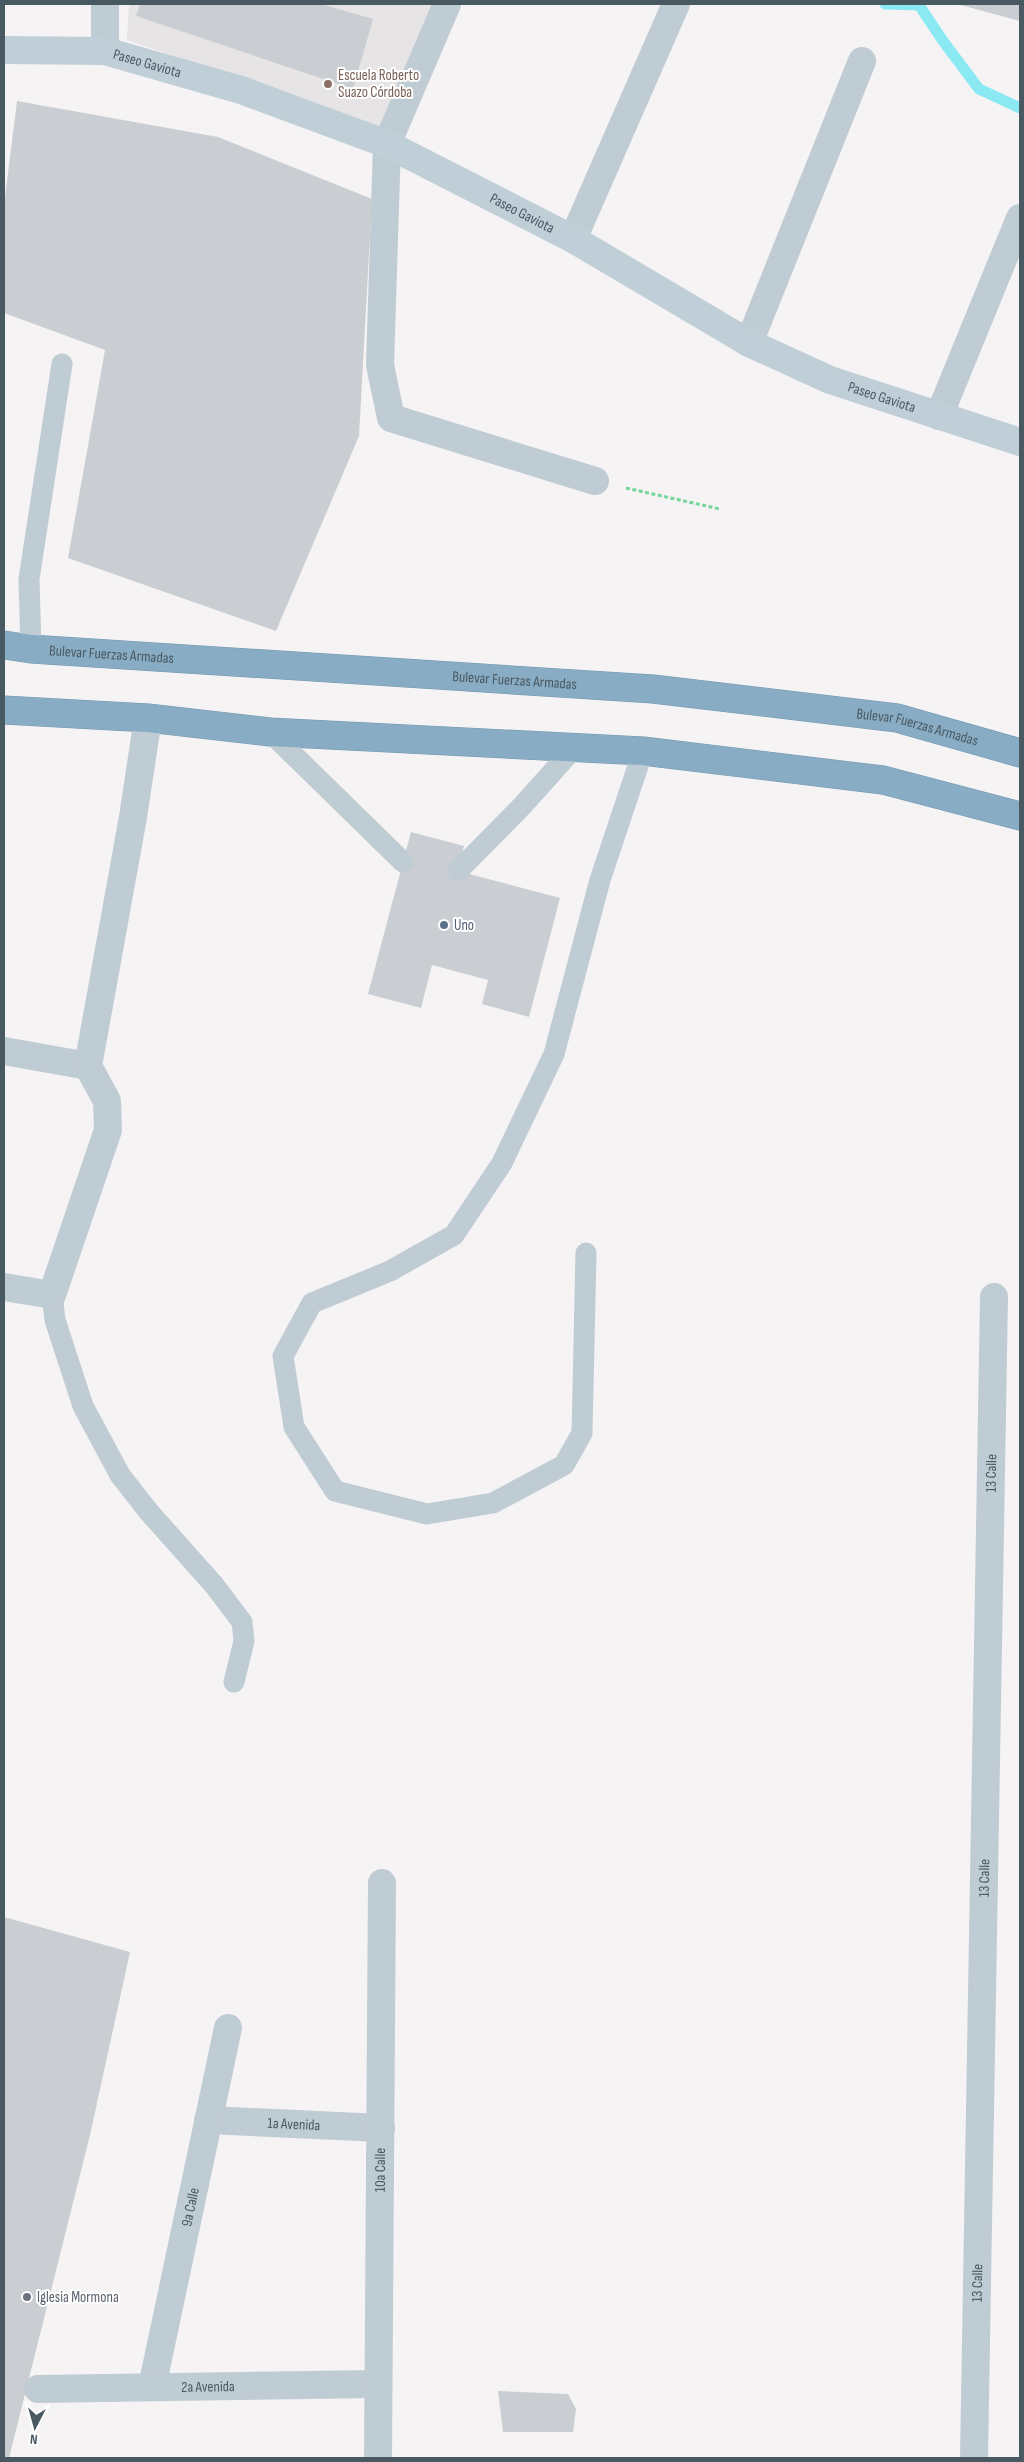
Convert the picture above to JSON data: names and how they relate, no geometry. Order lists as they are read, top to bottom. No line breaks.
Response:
{"streets":{"highway":["Bulevar Fuerzas Armadas"],"street":["Paseo Gaviota","13 Calle","1a Avenida","10a Calle","9a Calle","2a Avenida"]},"crossings":[["1a Avenida","10a Calle"],["1a Avenida","9a Calle"],["10a Calle","2a Avenida"],["9a Calle","2a Avenida"]],"places":["Escuela Roberto Suazo Córdoba","Uno","Iglesia Mormona"],"north":"bottom"}
